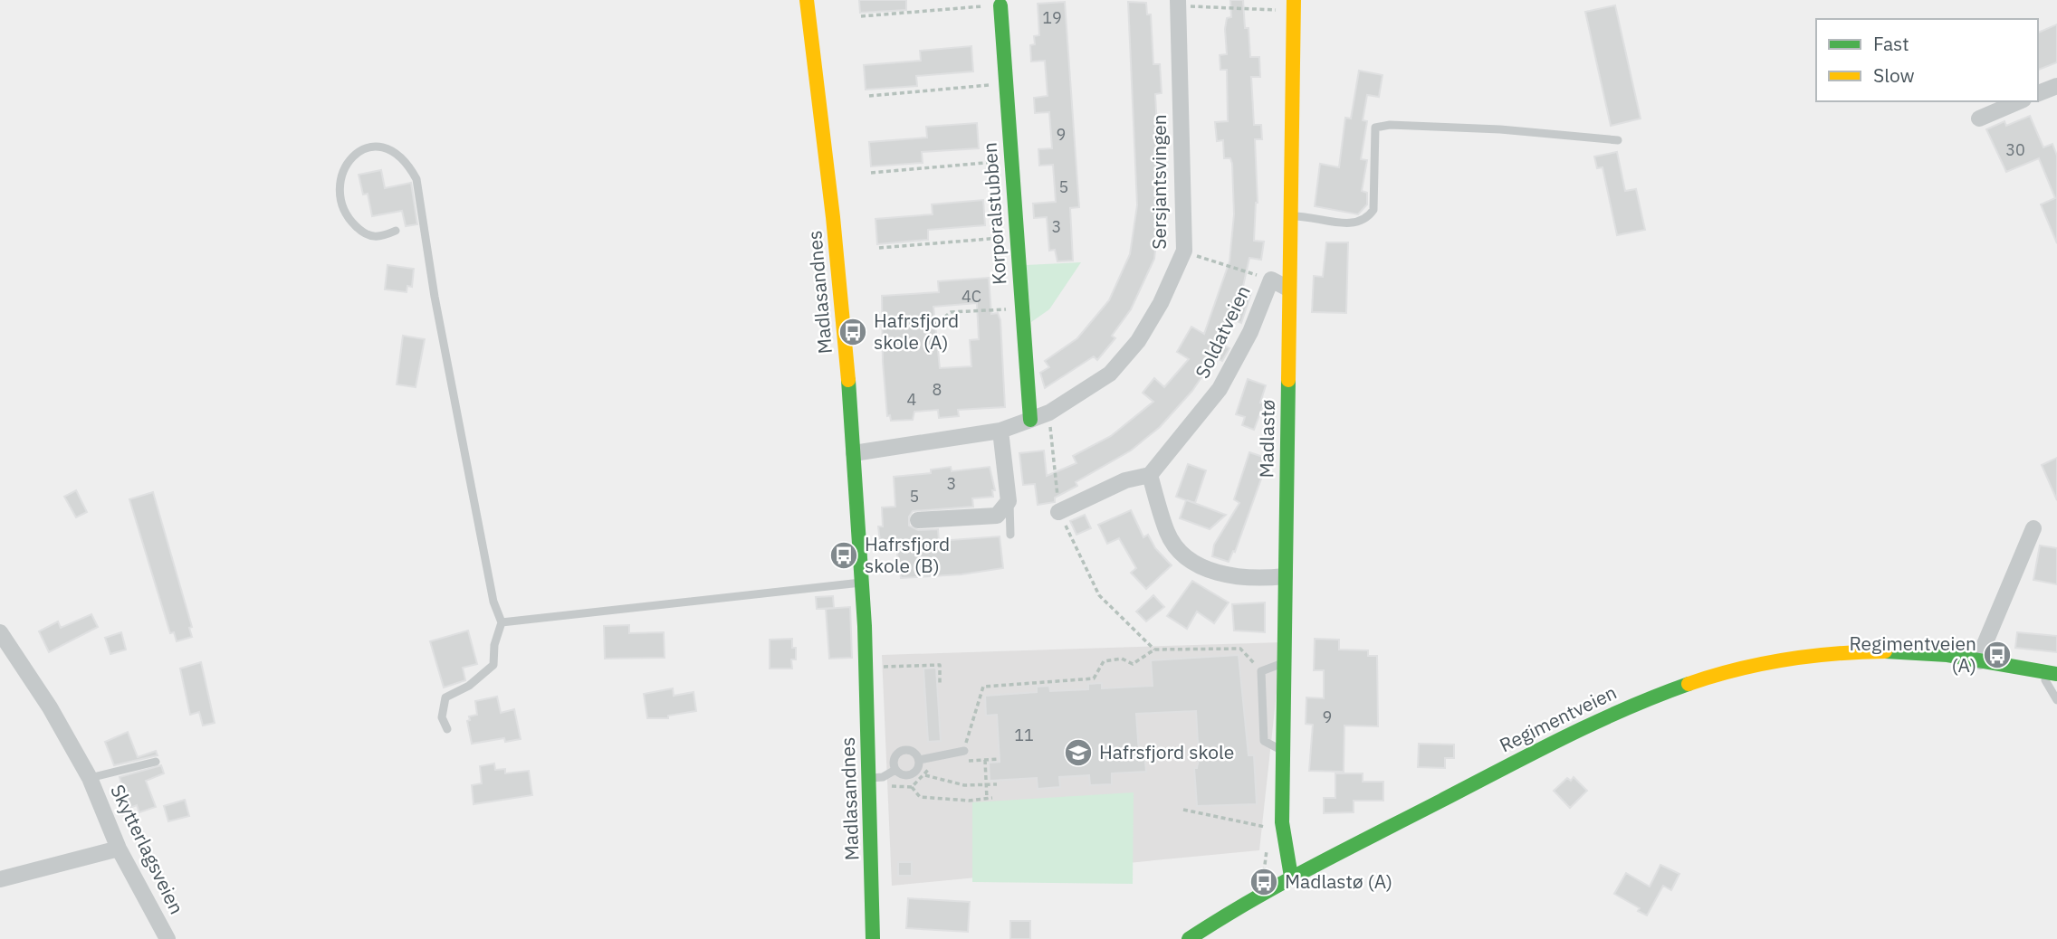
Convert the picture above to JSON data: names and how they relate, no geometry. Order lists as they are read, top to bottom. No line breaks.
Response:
{"streets":{"street":["Sersjantsvingen","Korporalstubben","Madlasandnes","Soldatveien","Madlastø","Regimentveien","Skytterlagsveien"]},"crossings":[["Sersjantsvingen","Korporalstubben"],["Sersjantsvingen","Madlasandnes"],["Soldatveien","Madlastø"],["Madlastø","Regimentveien"]],"places":{"bus stop":["Hafrsfjord skole (A)","Hafrsfjord skole (B)","Regimentveien (A)","Madlastø (A)"],"school or university":["Hafrsfjord skole"]},"house_numbers":["19","9","30","5","3","4C","8","4","3","5","9","11"],"legend":["Fast","Slow"]}
